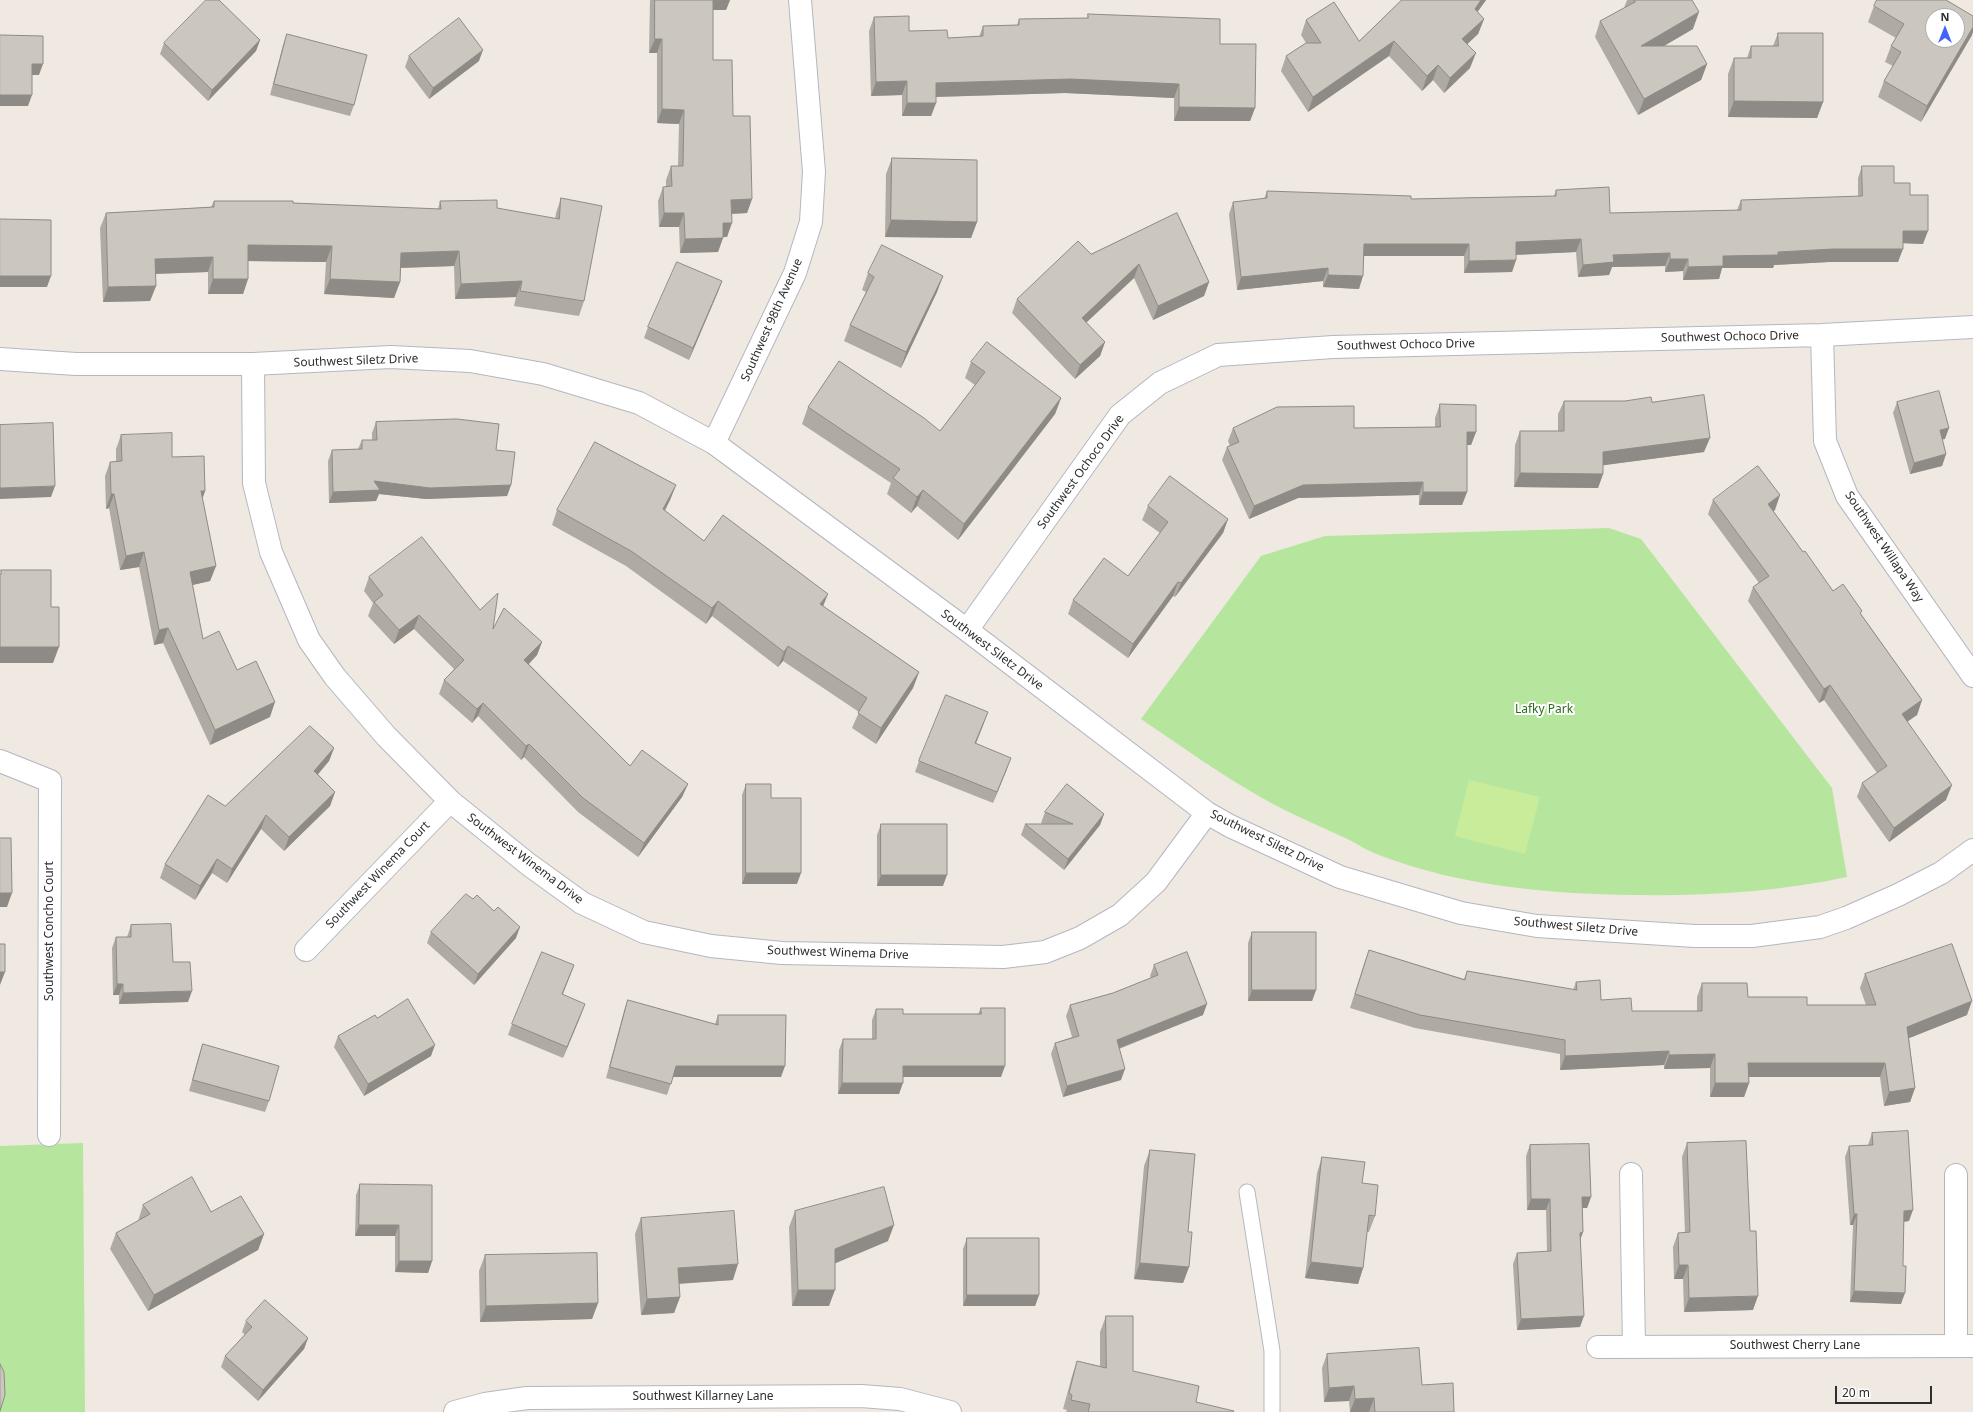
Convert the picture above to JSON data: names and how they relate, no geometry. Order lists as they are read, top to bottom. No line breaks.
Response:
{"streets":{"street":["Southwest 98th Avenue","Southwest Ochoco Drive","Southwest Siletz Drive","Southwest Willapa Way","Southwest Winema Drive","Southwest Winema Court","Southwest Concho Court","Southwest Cherry Lane","Southwest Killarney Lane"]},"crossings":[["Southwest 98th Avenue","Southwest Siletz Drive"],["Southwest Ochoco Drive","Southwest Siletz Drive"],["Southwest Ochoco Drive","Southwest Willapa Way"],["Southwest Siletz Drive","Southwest Winema Drive"],["Southwest Winema Drive","Southwest Winema Court"]],"parks":["Lafky Park"],"scale_bar":"20 m","north":"top"}
